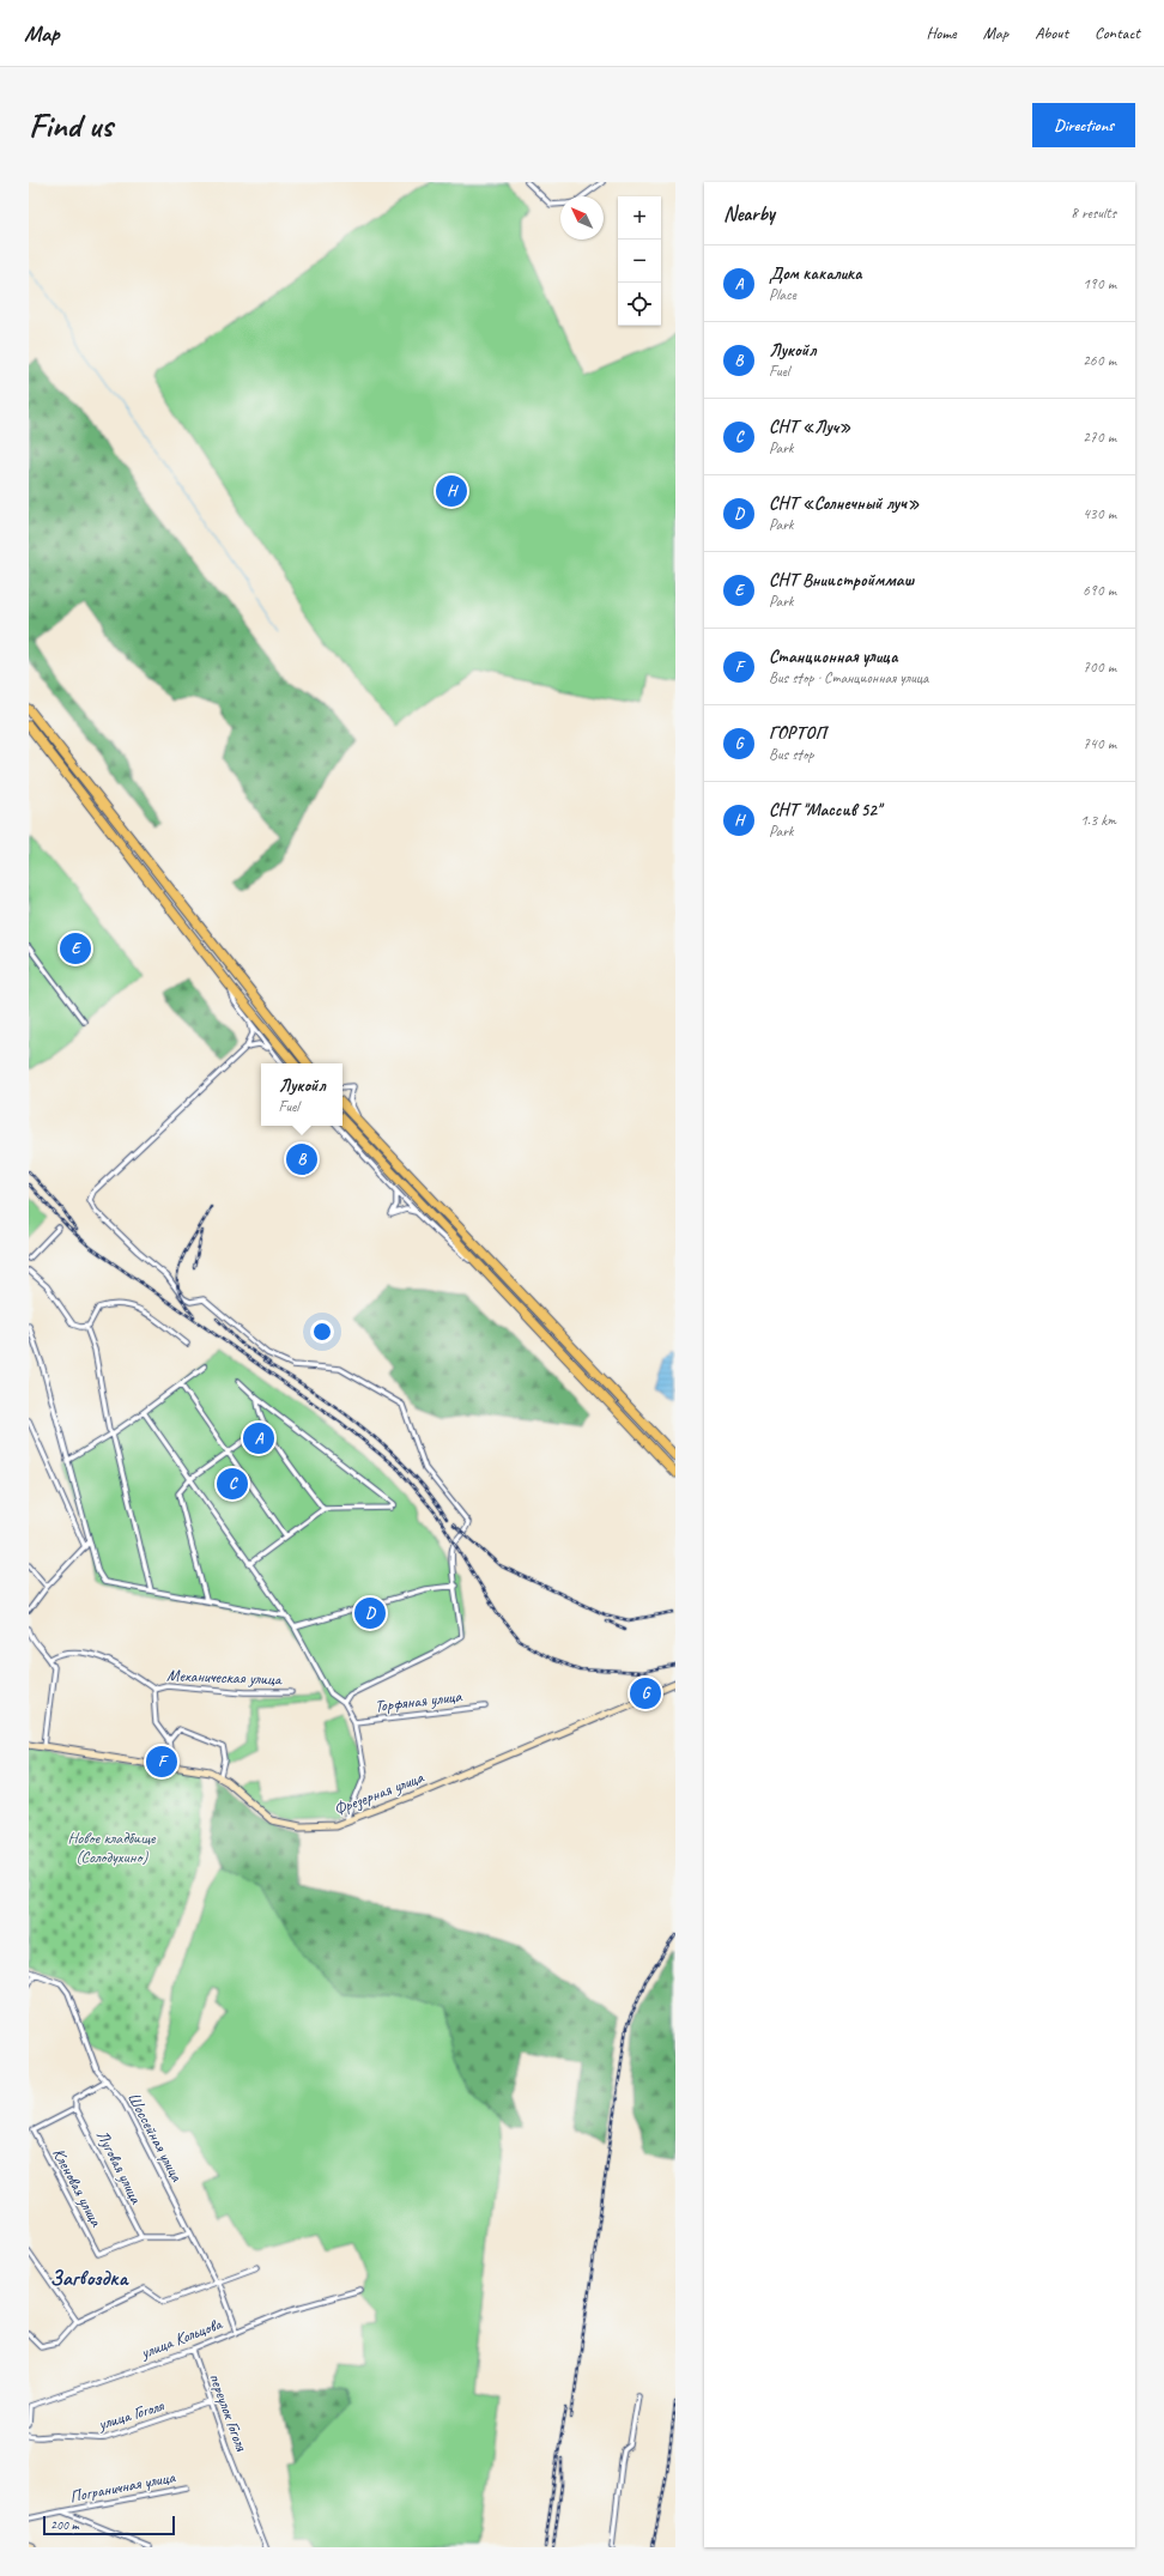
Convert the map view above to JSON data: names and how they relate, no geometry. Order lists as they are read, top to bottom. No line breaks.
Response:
{"streets":{"street":["Механическая улица","Торфяная улица","Фрезерная улица","Шоссейная улица","Луговая улица","Кленовая улица","улица Кольцова","переулок Гоголя","улица Гоголя","Пограничная улица"]},"crossings":[["Шоссейная улица","улица Кольцова"],["Луговая улица","Кленовая улица"],["улица Кольцова","переулок Гоголя"],["переулок Гоголя","улица Гоголя"]],"districts":["Загвоздка"],"parks":["Новое кладбище (Солодухино)"],"scale_bar":"200 m","north":"top left","page":{"header":"Map","nav":["Home","Map","About","Contact"],"buttons":"Directions","title":"Find us","heading":["Nearby","8 results"],"map_buttons":["+","−"],"list":[{"mark":"A","name":"Дом какалика","note":"Place","value":"190 m"},{"mark":"B","name":"Лукойл","note":"Fuel","value":"260 m"},{"mark":"C","name":"СНТ «Луч»","note":"Park","value":"270 m"},{"mark":"D","name":"СНТ «Солнечный луч»","note":"Park","value":"430 m"},{"mark":"E","name":"СНТ Вниистройммаш","note":"Park","value":"690 m"},{"mark":"F","name":"Станционная улица","note":"Bus stop · Станционная улица","value":"700 m"},{"mark":"G","name":"ГОРТОП","note":"Bus stop","value":"740 m"},{"mark":"H","name":"СНТ \"Массив 52\"","note":"Park","value":"1.3 km"}],"pins":["H","E","B","A","C","D","G","F"],"popup":["Лукойл","Fuel"],"scale":"200 m"}}
